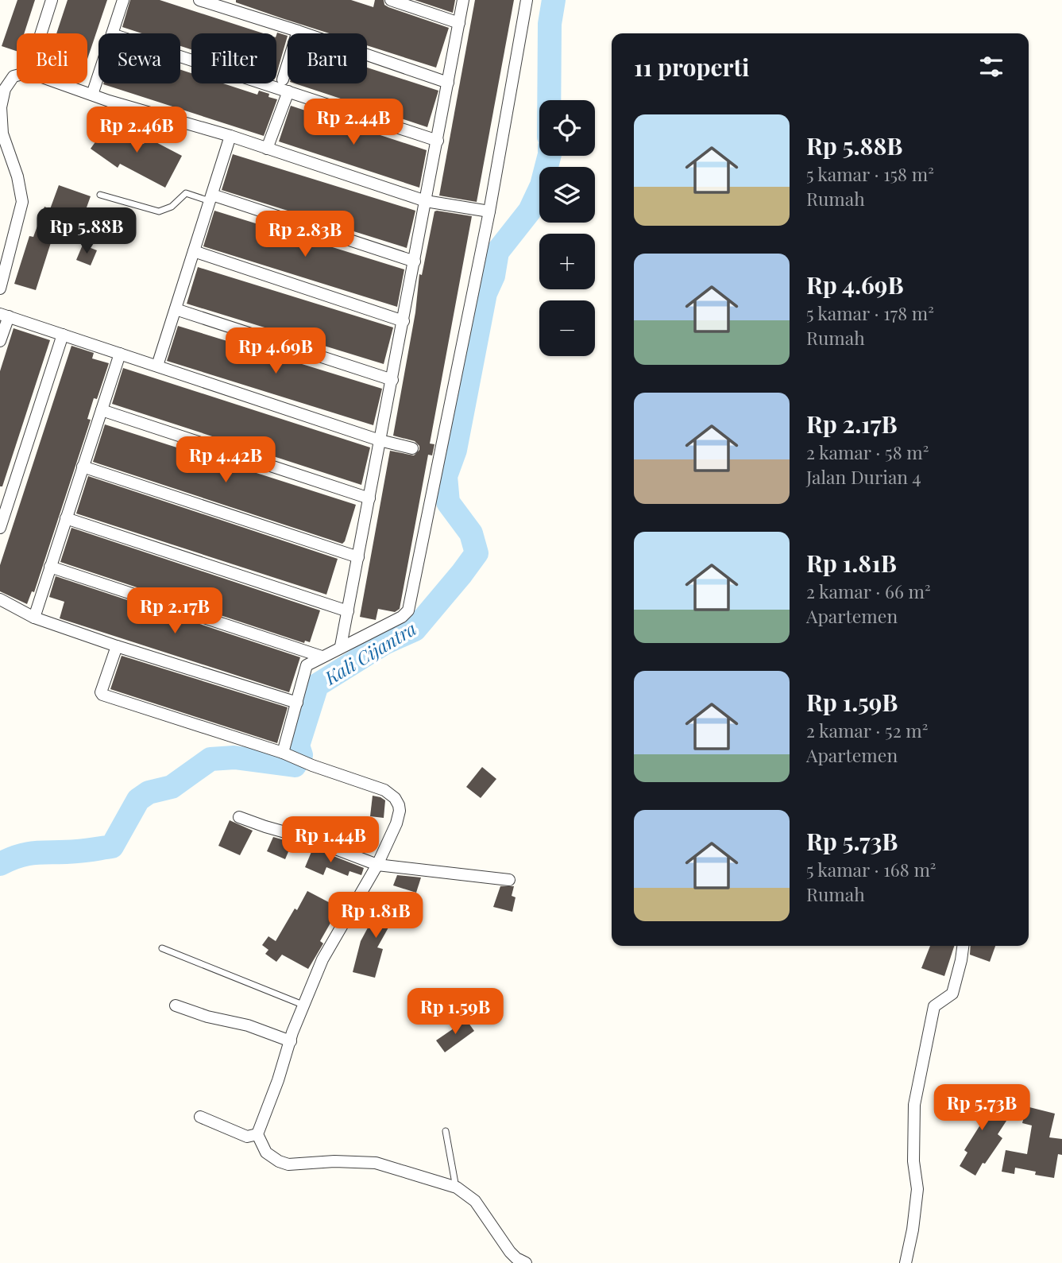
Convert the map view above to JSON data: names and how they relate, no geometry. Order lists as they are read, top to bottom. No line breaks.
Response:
{"water":["Kali Cijantra"],"page":{"chip":["Beli","Sewa","Filter","Baru"],"heading":"11 properti","price":["Rp 2.44B","Rp 2.46B","Rp 5.88B","Rp 2.83B","Rp 4.69B","Rp 4.42B","Rp 2.17B","Rp 1.44B","Rp 1.81B","Rp 1.59B","Rp 5.73B"],"map_buttons":["+","−"],"list":[{"name":"Rp 5.88B","note":"5 kamar · 158 m² · Rumah"},{"name":"Rp 4.69B","note":"5 kamar · 178 m² · Rumah"},{"name":"Rp 2.17B","note":"2 kamar · 58 m² · Jalan Durian 4"},{"name":"Rp 1.81B","note":"2 kamar · 66 m² · Apartemen"},{"name":"Rp 1.59B","note":"2 kamar · 52 m² · Apartemen"},{"name":"Rp 5.73B","note":"5 kamar · 168 m² · Rumah"}]}}
